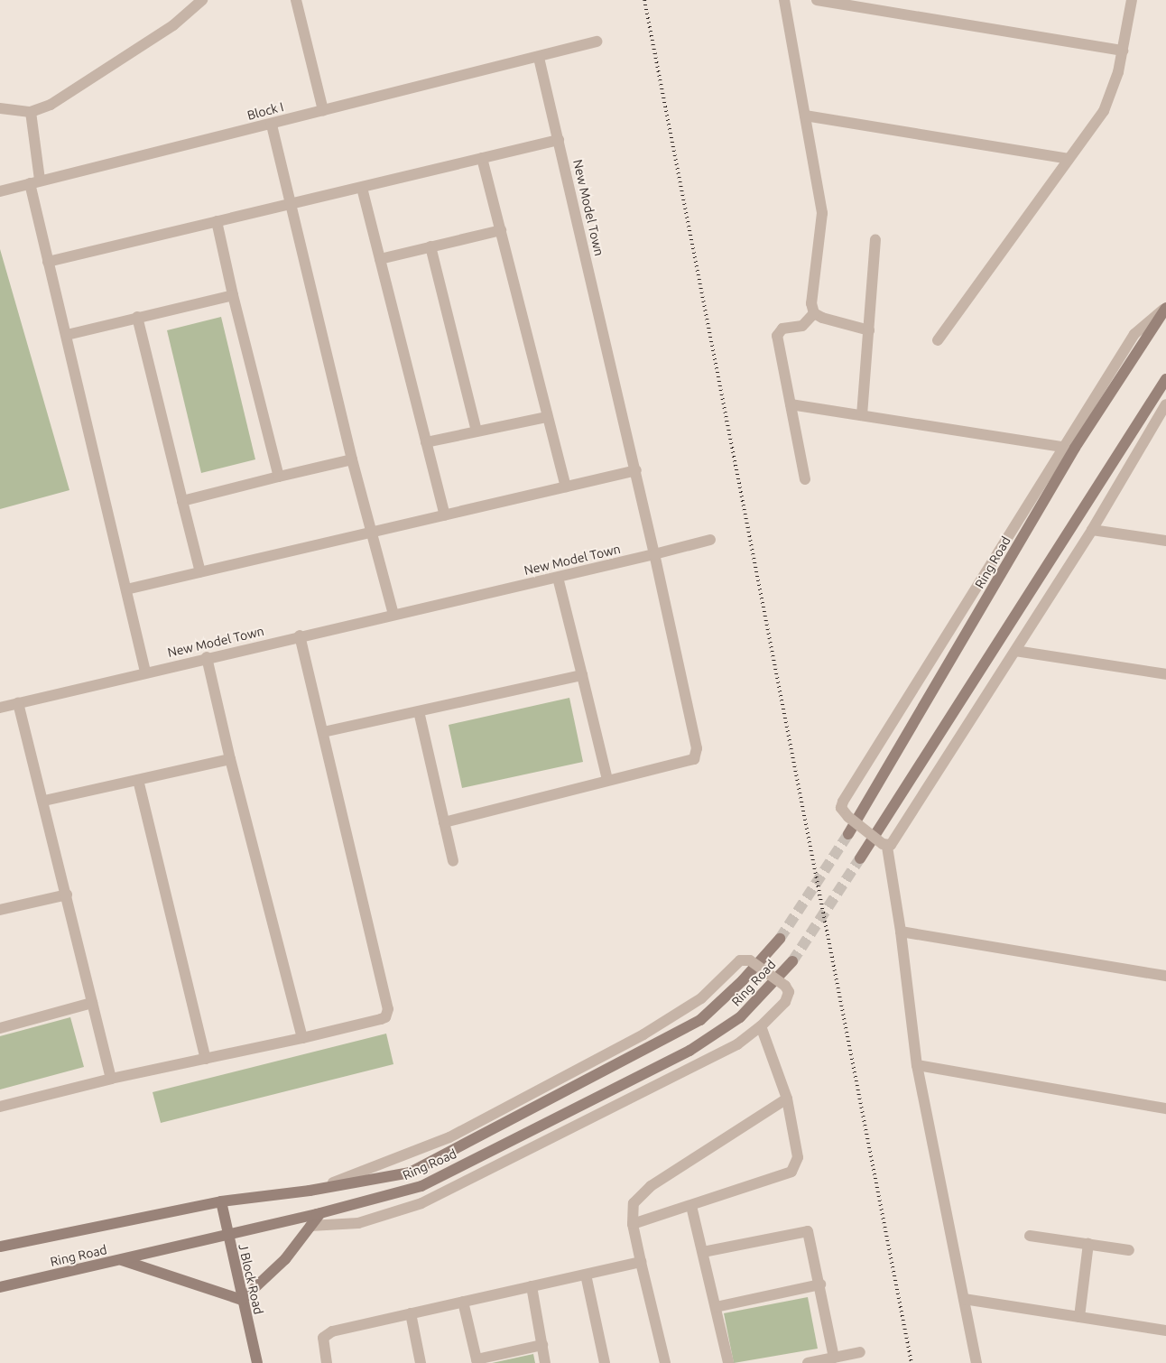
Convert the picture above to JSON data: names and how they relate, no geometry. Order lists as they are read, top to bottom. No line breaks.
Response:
{"streets":{"street":["Block I","New Model Town","Ring Road","J Block Road"]},"crossings":[["Block I","New Model Town"],["Ring Road","J Block Road"]]}
